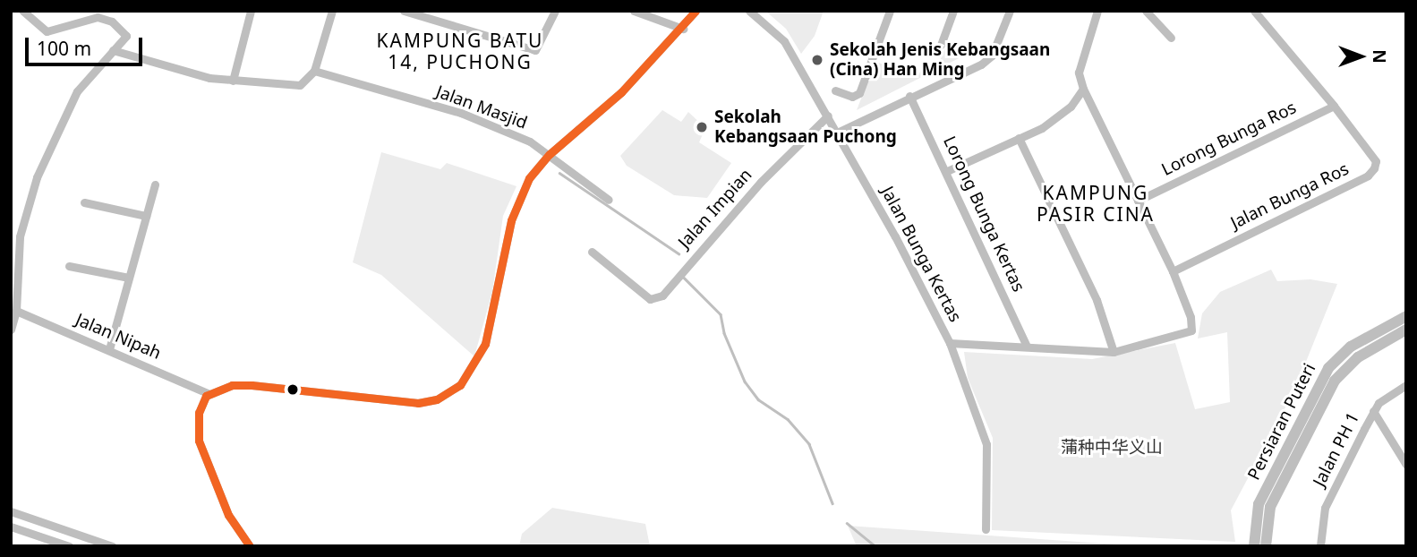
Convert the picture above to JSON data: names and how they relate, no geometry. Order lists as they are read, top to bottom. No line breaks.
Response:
{"streets":{"main road":["Persiaran Puteri"],"street":["Jalan Masjid","Lorong Bunga Ros","Jalan Bunga Ros","Jalan Impian","Lorong Bunga Kertas","Jalan Bunga Kertas","Jalan Nipah","Jalan PH 1"]},"crossings":[["Lorong Bunga Ros","Jalan Bunga Ros"],["Jalan Bunga Ros","Jalan Bunga Kertas"],["Jalan Impian","Jalan Bunga Kertas"],["Lorong Bunga Kertas","Jalan Bunga Kertas"]],"districts":["KAMPUNG BATU 14, PUCHONG","KAMPUNG PASIR CINA"],"parks":["蒲种中华义山"],"places":["Sekolah Jenis Kebangsaan (Cina) Han Ming","Sekolah Kebangsaan Puchong"],"scale_bar":"100 m","north":"right"}
